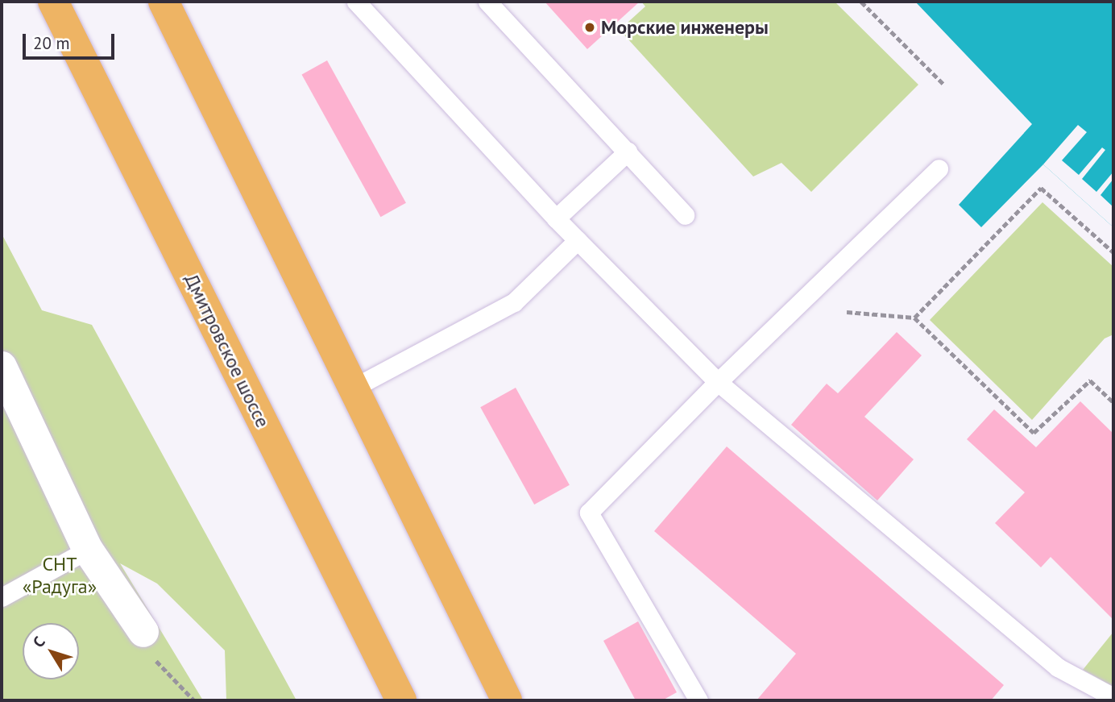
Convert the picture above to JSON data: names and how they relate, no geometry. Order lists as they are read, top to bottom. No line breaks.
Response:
{"streets":{"highway":["Дмитровское шоссе"]},"parks":["СНТ «Радуга»"],"places":["Морские инженеры"],"scale_bar":"20 m","north":"top left"}
